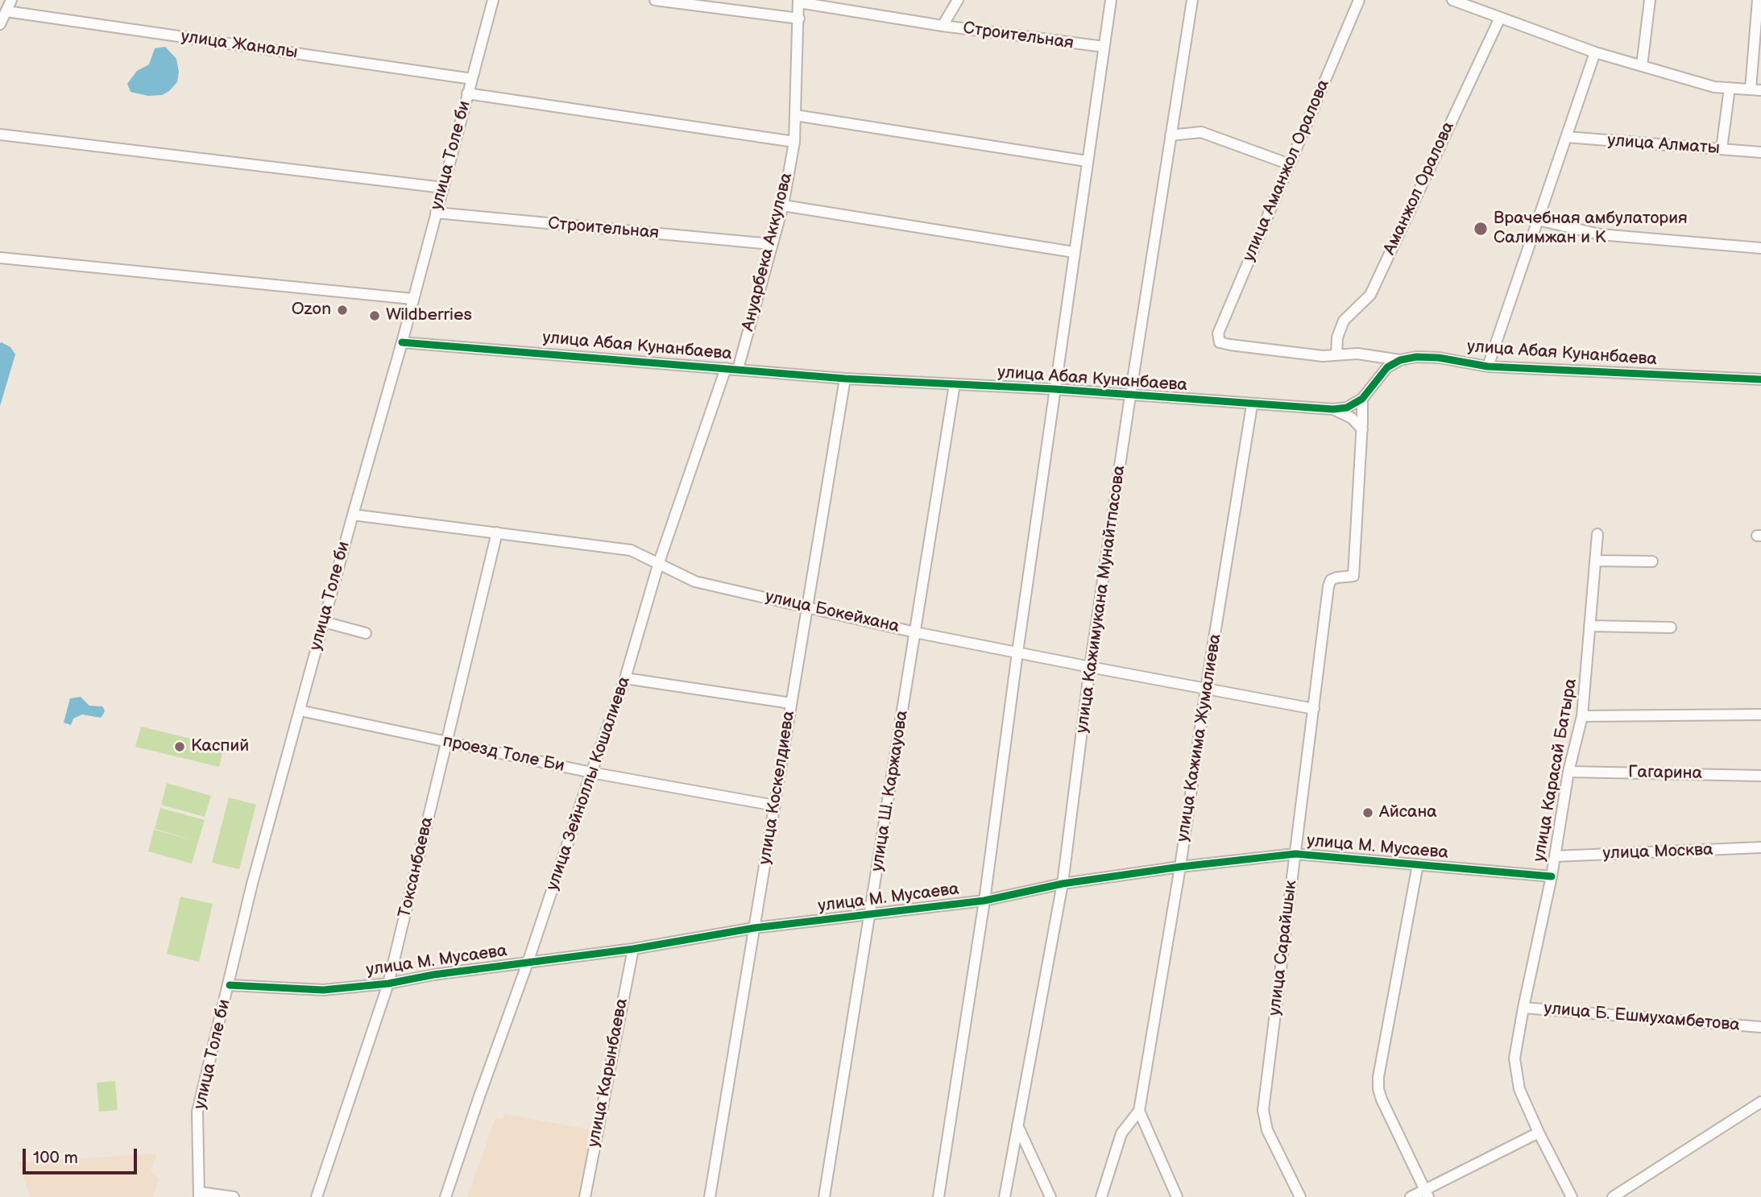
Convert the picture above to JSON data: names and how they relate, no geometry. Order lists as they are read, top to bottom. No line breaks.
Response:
{"streets":{"street":["Строительная","улица Жаналы","улица Алматы","улица Толе би","улица Аманжол Оралова","Аманжол Оралова","Ануарбека Аккулова","улица Абая Кунанбаева","улица Кажимукана Мунайтпасова","улица Бокейхана","улица Кажима Жумалиева","проезд Толе Би","улица Карасай Батыра","Гагарина","улица Зейноллы Кошалиева","улица Коскелдиева","улица Ш. Каржауова","улица М. Мусаева","улица Москва","Токсанбаева","улица Сарайшык","улица Б. Ешмухамбетова","улица Карынбаева"]},"crossings":[["Строительная","улица Толе би"],["Строительная","Ануарбека Аккулова"],["улица Жаналы","улица Толе би"],["улица Толе би","улица Абая Кунанбаева"],["улица Толе би","улица Бокейхана"],["улица Толе би","проезд Толе Би"],["улица Толе би","улица М. Мусаева"],["улица Аманжол Оралова","улица Абая Кунанбаева"],["Аманжол Оралова","улица Абая Кунанбаева"],["Ануарбека Аккулова","улица Абая Кунанбаева"],["улица Абая Кунанбаева","улица Кажимукана Мунайтпасова"],["улица Абая Кунанбаева","улица Кажима Жумалиева"],["улица Абая Кунанбаева","улица Зейноллы Кошалиева"],["улица Абая Кунанбаева","улица Коскелдиева"],["улица Абая Кунанбаева","улица Ш. Каржауова"],["улица Кажимукана Мунайтпасова","улица Бокейхана"],["улица Кажимукана Мунайтпасова","улица М. Мусаева"],["улица Бокейхана","улица Кажима Жумалиева"],["улица Бокейхана","улица Зейноллы Кошалиева"],["улица Бокейхана","улица Коскелдиева"],["улица Бокейхана","улица Ш. Каржауова"],["улица Бокейхана","Токсанбаева"],["улица Бокейхана","улица Сарайшык"],["улица Кажима Жумалиева","улица М. Мусаева"],["проезд Толе Би","улица Зейноллы Кошалиева"],["проезд Толе Би","улица Коскелдиева"],["проезд Толе Би","Токсанбаева"],["улица Карасай Батыра","Гагарина"],["улица Карасай Батыра","улица М. Мусаева"],["улица Карасай Батыра","улица Москва"],["улица Карасай Батыра","улица Б. Ешмухамбетова"],["улица Зейноллы Кошалиева","улица М. Мусаева"],["улица Коскелдиева","улица М. Мусаева"],["улица Ш. Каржауова","улица М. Мусаева"],["улица М. Мусаева","Токсанбаева"],["улица М. Мусаева","улица Сарайшык"],["улица М. Мусаева","улица Карынбаева"]],"places":["Врачебная амбулатория Салимжан и К","Ozon","Wildberries","Каспий","Айсана"],"scale_bar":"100 m"}
